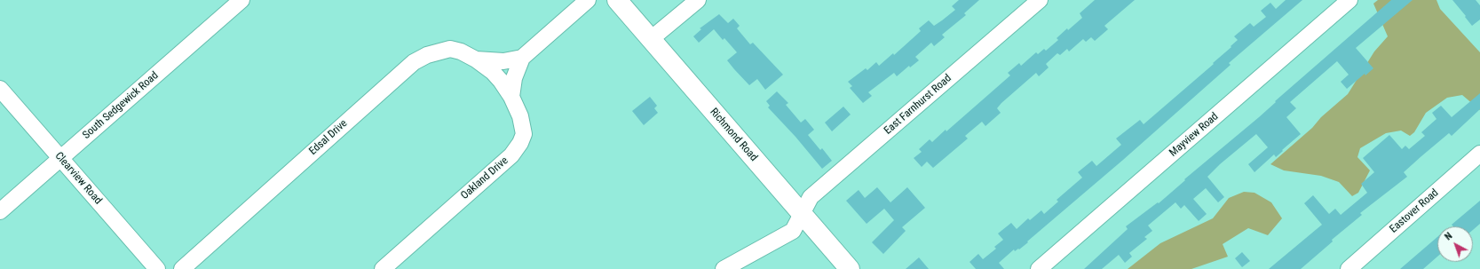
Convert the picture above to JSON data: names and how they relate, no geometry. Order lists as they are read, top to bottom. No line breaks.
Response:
{"streets":{"main road":["Richmond Road"],"street":["East Farnhurst Road","South Sedgewick Road","Mayview Road","Edsal Drive","Clearview Road","Oakland Drive","Eastover Road"]},"crossings":[["East Farnhurst Road","Richmond Road"],["South Sedgewick Road","Clearview Road"],["Edsal Drive","Oakland Drive"]],"north":"top left"}
